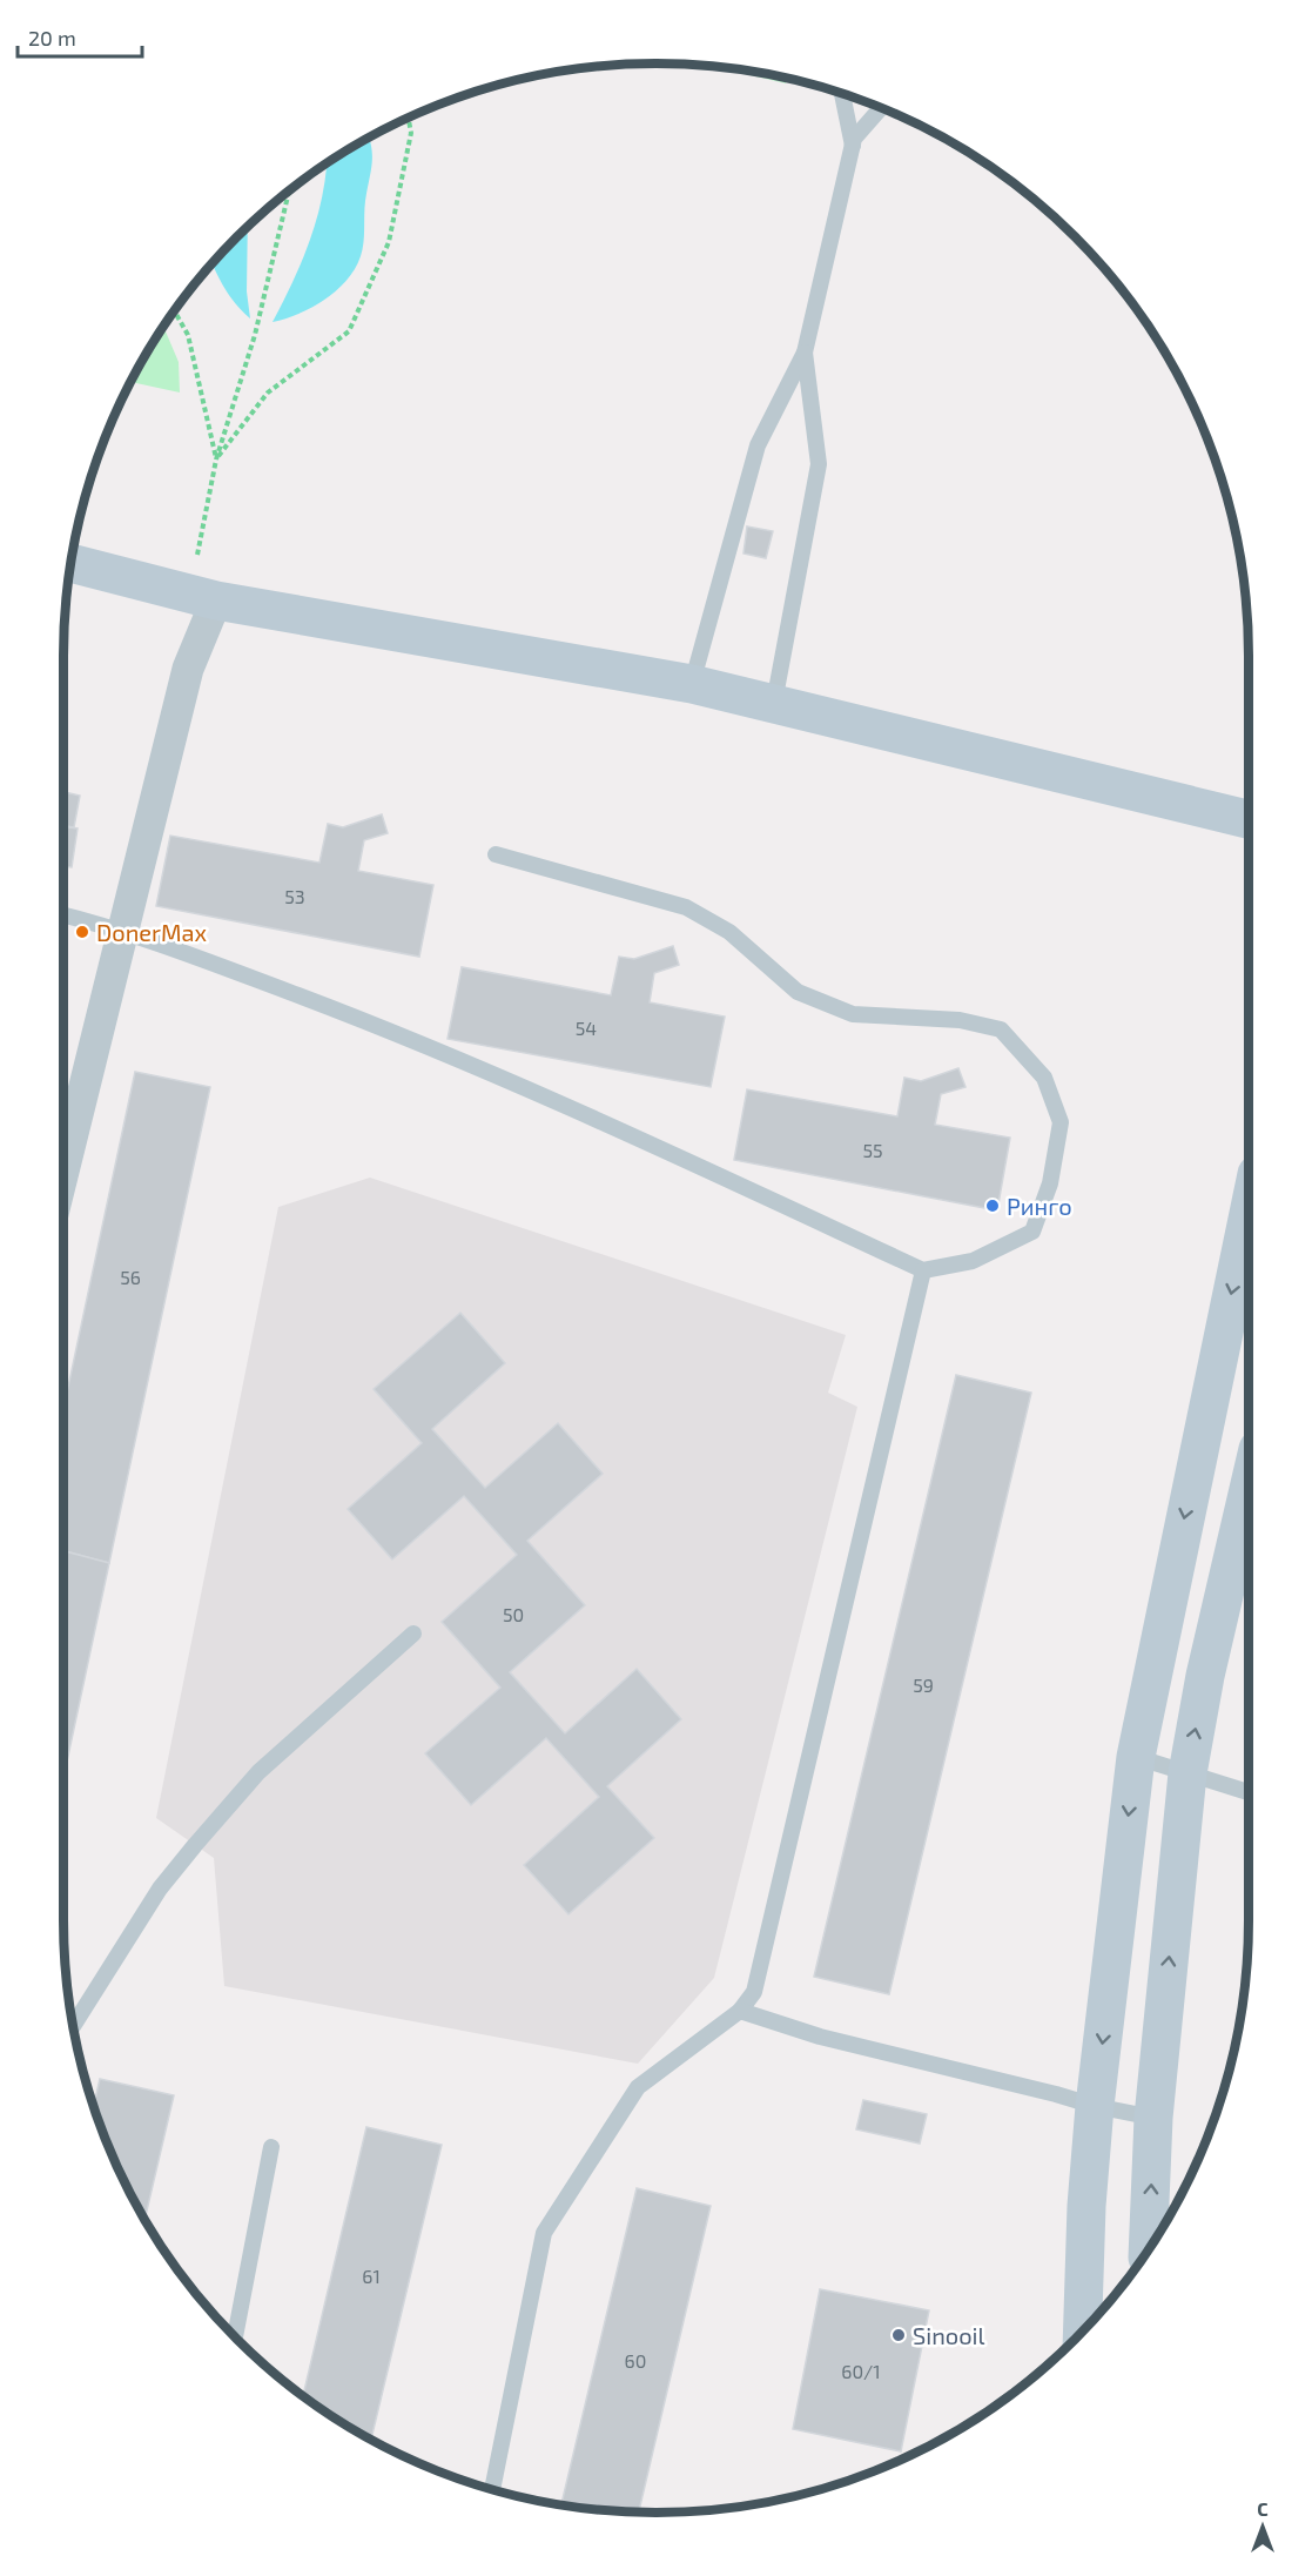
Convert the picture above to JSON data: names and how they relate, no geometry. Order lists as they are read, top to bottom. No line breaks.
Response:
{"places":["DonerMax","Ринго","Sinooil"],"house_numbers":["53","54","55","56","50","59","61","60","60/1"],"scale_bar":"20 m","north":"top"}
